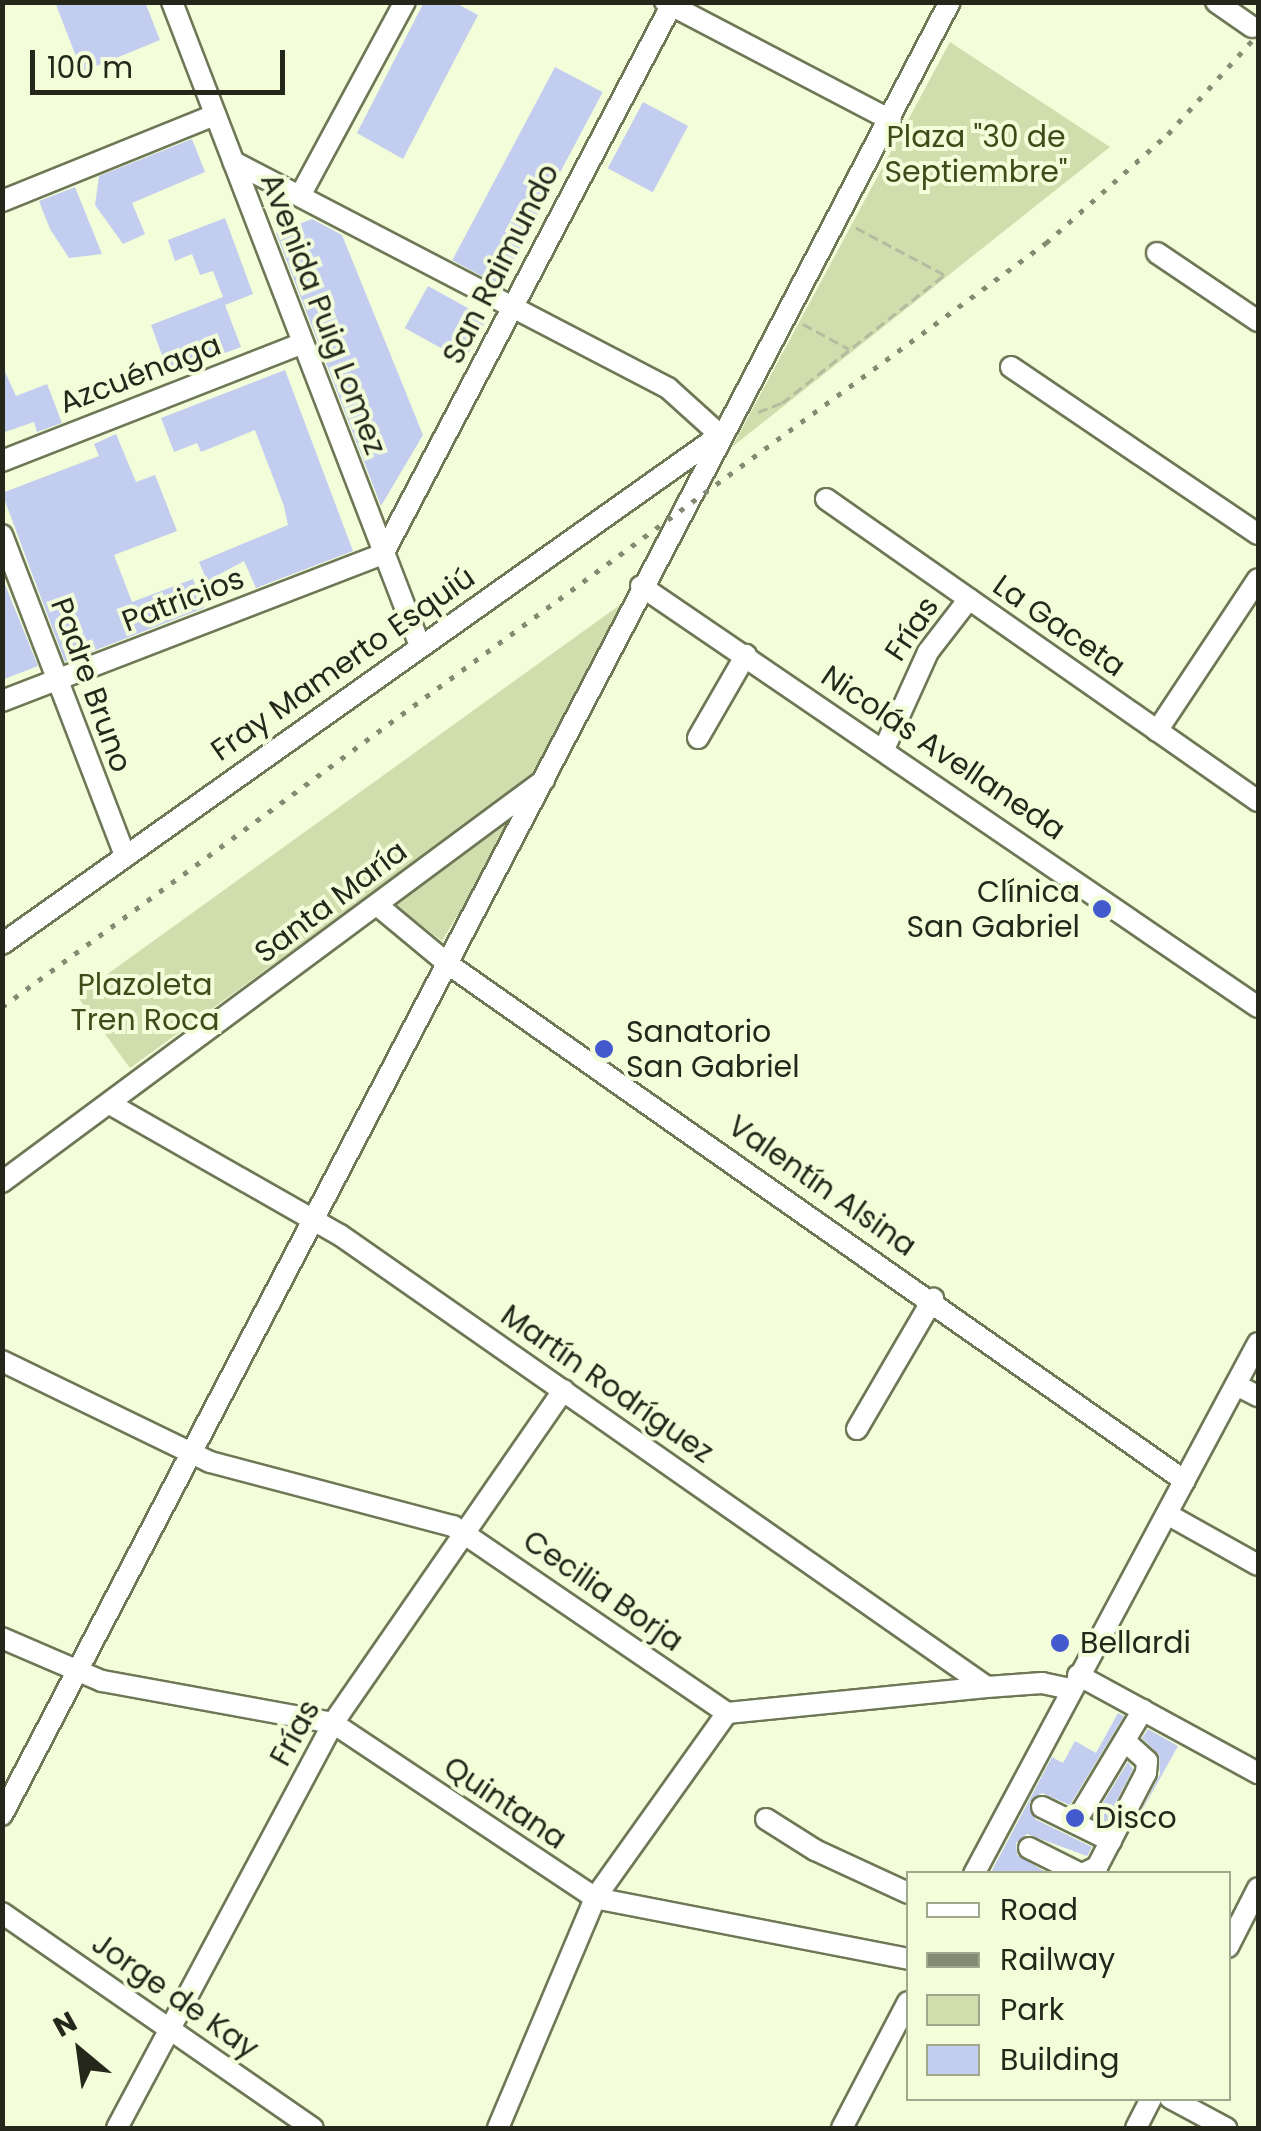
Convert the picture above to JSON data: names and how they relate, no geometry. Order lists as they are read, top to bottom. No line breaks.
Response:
{"streets":{"street":["San Raimundo","Avenida Puig Lomez","Azcuénaga","Patricios","La Gaceta","Frías","Fray Mamerto Esquiú","Padre Bruno","Nicolás Avellaneda","Santa María","Valentín Alsina","Martín Rodríguez","Cecilia Borja","Quintana","Jorge de Kay"]},"crossings":[["San Raimundo","Avenida Puig Lomez"],["San Raimundo","Patricios"],["Avenida Puig Lomez","Azcuénaga"],["Avenida Puig Lomez","Patricios"],["Avenida Puig Lomez","Fray Mamerto Esquiú"],["Patricios","Padre Bruno"],["La Gaceta","Frías"],["Frías","Nicolás Avellaneda"],["Frías","Martín Rodríguez"],["Frías","Cecilia Borja"],["Frías","Quintana"],["Frías","Jorge de Kay"],["Fray Mamerto Esquiú","Padre Bruno"],["Santa María","Valentín Alsina"],["Santa María","Martín Rodríguez"]],"parks":["Plaza \"30 de Septiembre\"","Plazoleta Tren Roca"],"places":["Clínica San Gabriel","Sanatorio San Gabriel","Bellardi","Disco"],"legend":["Road","Railway","Park","Building"],"scale_bar":"100 m","north":"top left"}
